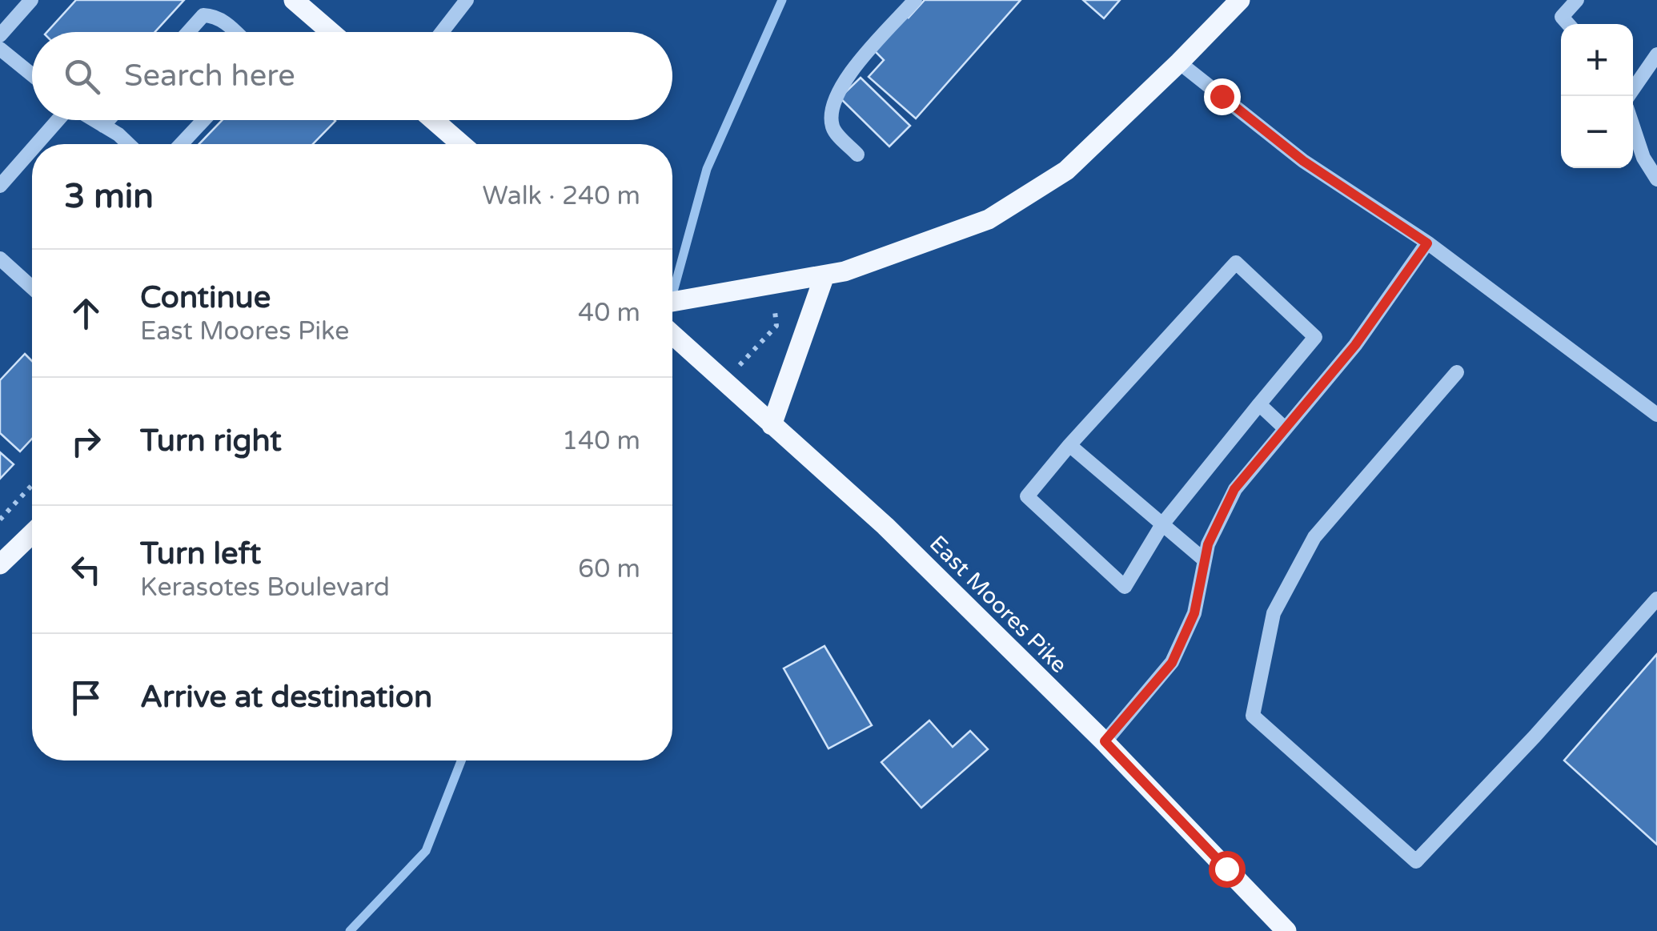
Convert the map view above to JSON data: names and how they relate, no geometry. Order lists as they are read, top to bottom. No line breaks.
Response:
{"streets":{"main road":["East Moores Pike"]},"page":{"map_buttons":["+","−"],"search":"Search here","heading":["3 min","Walk · 240 m"],"list":[["Continue","East Moores Pike","40 m"],["Turn right","140 m"],["Turn left","Kerasotes Boulevard","60 m"],"Arrive at destination"]}}
